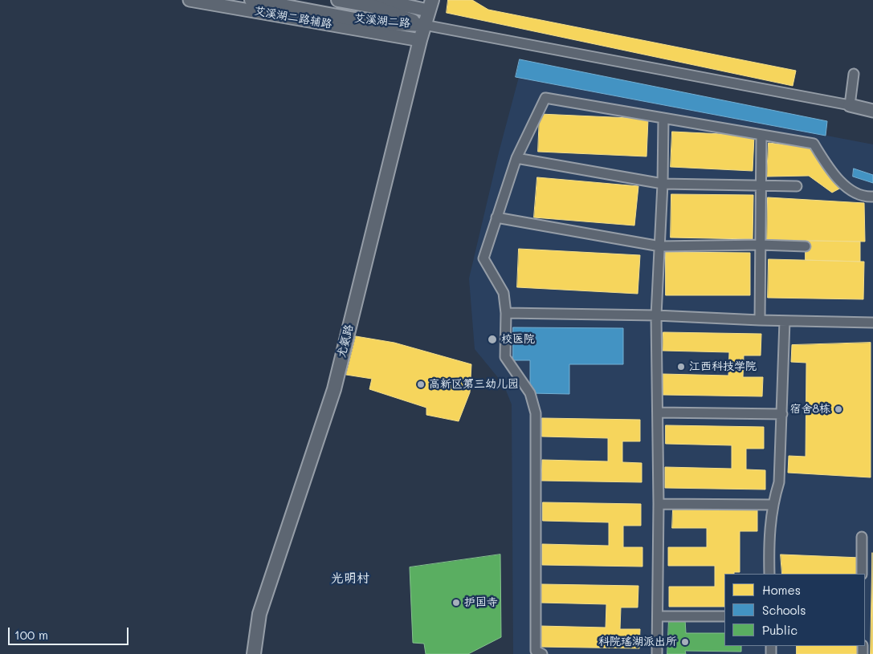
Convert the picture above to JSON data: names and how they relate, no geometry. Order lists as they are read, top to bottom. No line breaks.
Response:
{"streets":{"main road":["艾溪湖二路","尤氨路"],"street":["艾溪湖二路辅路"]},"crossings":[["艾溪湖二路辅路","尤氨路"],["艾溪湖二路","尤氨路"]],"districts":["光明村"],"places":["校医院","江西科技学院","高新区第三幼儿园","宿舍8栋","护国寺","科院瑶湖派出所"],"legend":["Homes","Schools","Public"],"scale_bar":"100 m"}
